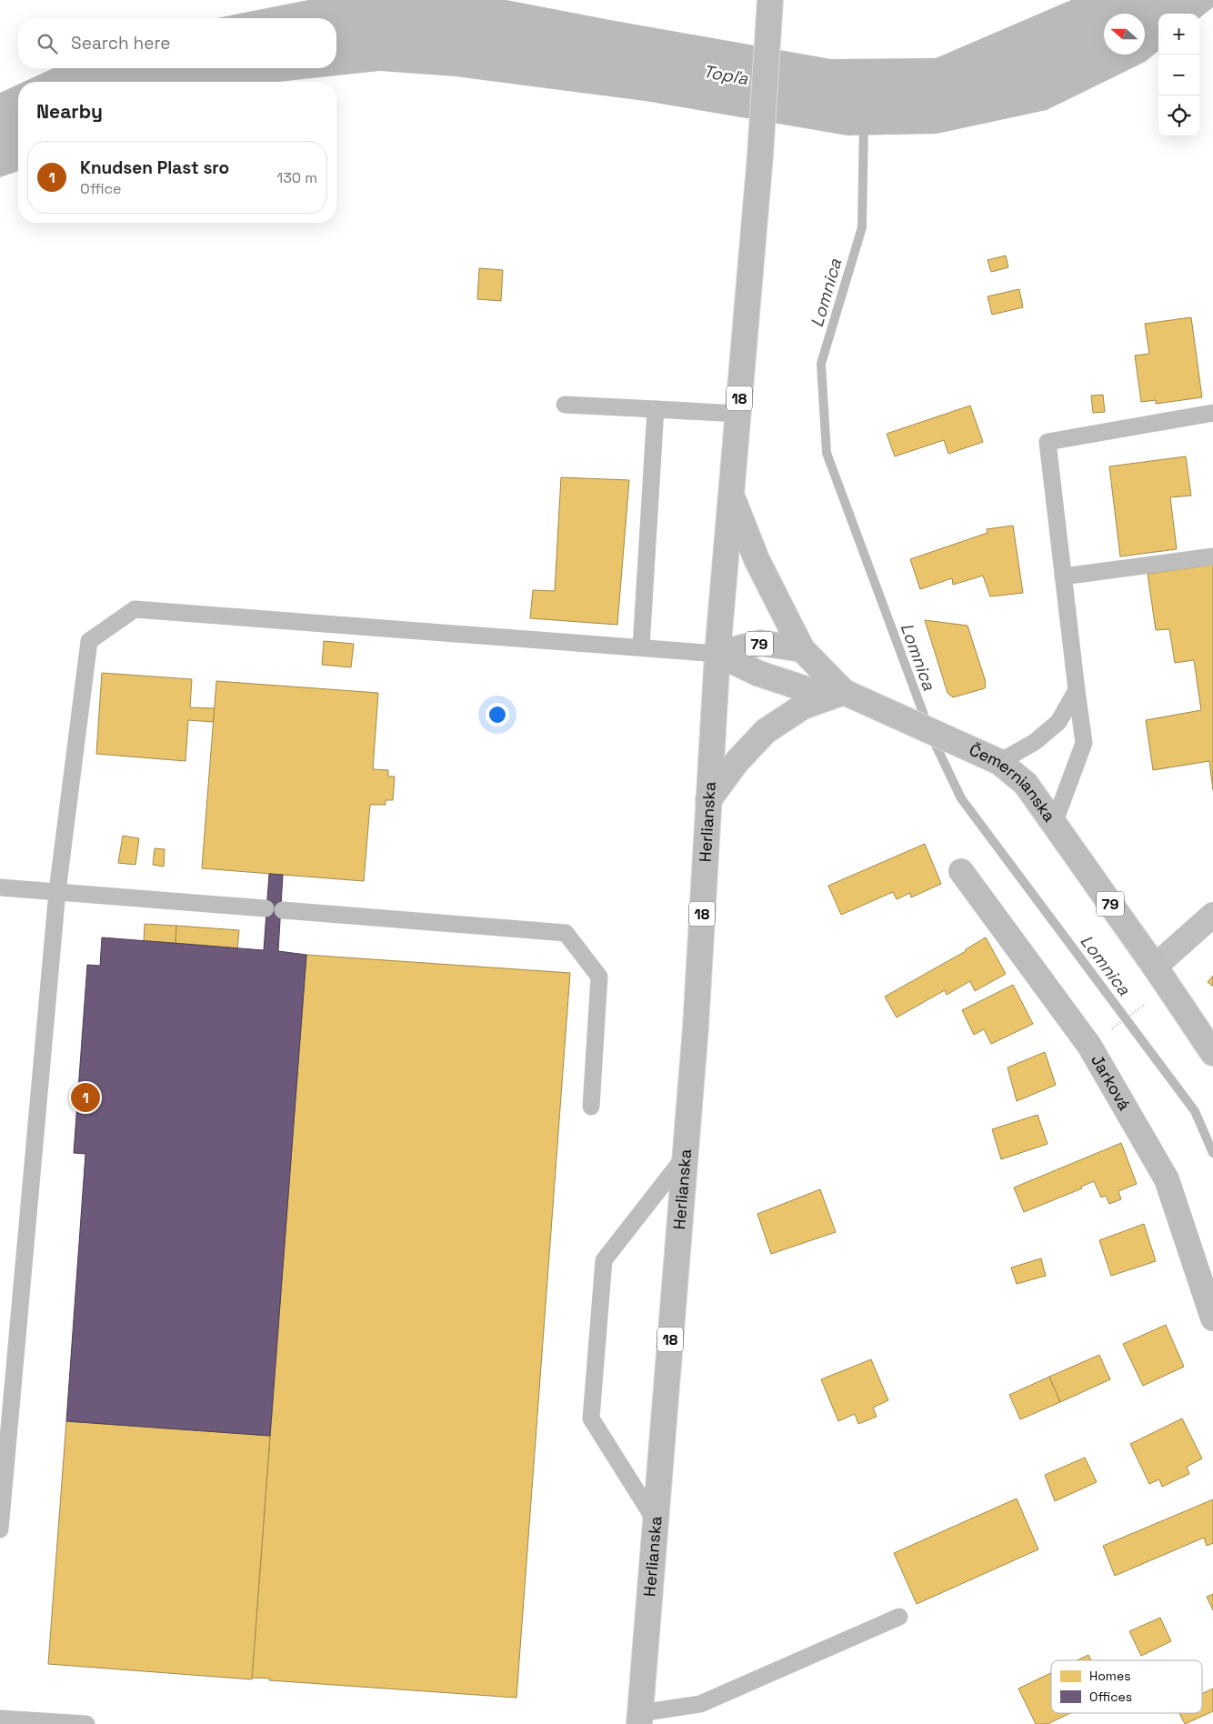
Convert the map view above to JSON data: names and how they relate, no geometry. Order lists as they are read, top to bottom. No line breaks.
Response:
{"streets":{"main road":["18","79","Čemernianska","Herlianska","Jarková"]},"crossings":[["18","79"],["18","Čemernianska"],["18","Herlianska"],["79","Čemernianska"],["79","Herlianska"]],"water":["Topľa","Lomnica"],"legend":["Homes","Offices"],"north":"left","page":{"map_buttons":["+","−"],"search":"Search here","heading":"Nearby","list":[{"mark":"1","name":"Knudsen Plast sro","note":"Office","value":"130 m"}],"pins":"1"}}
